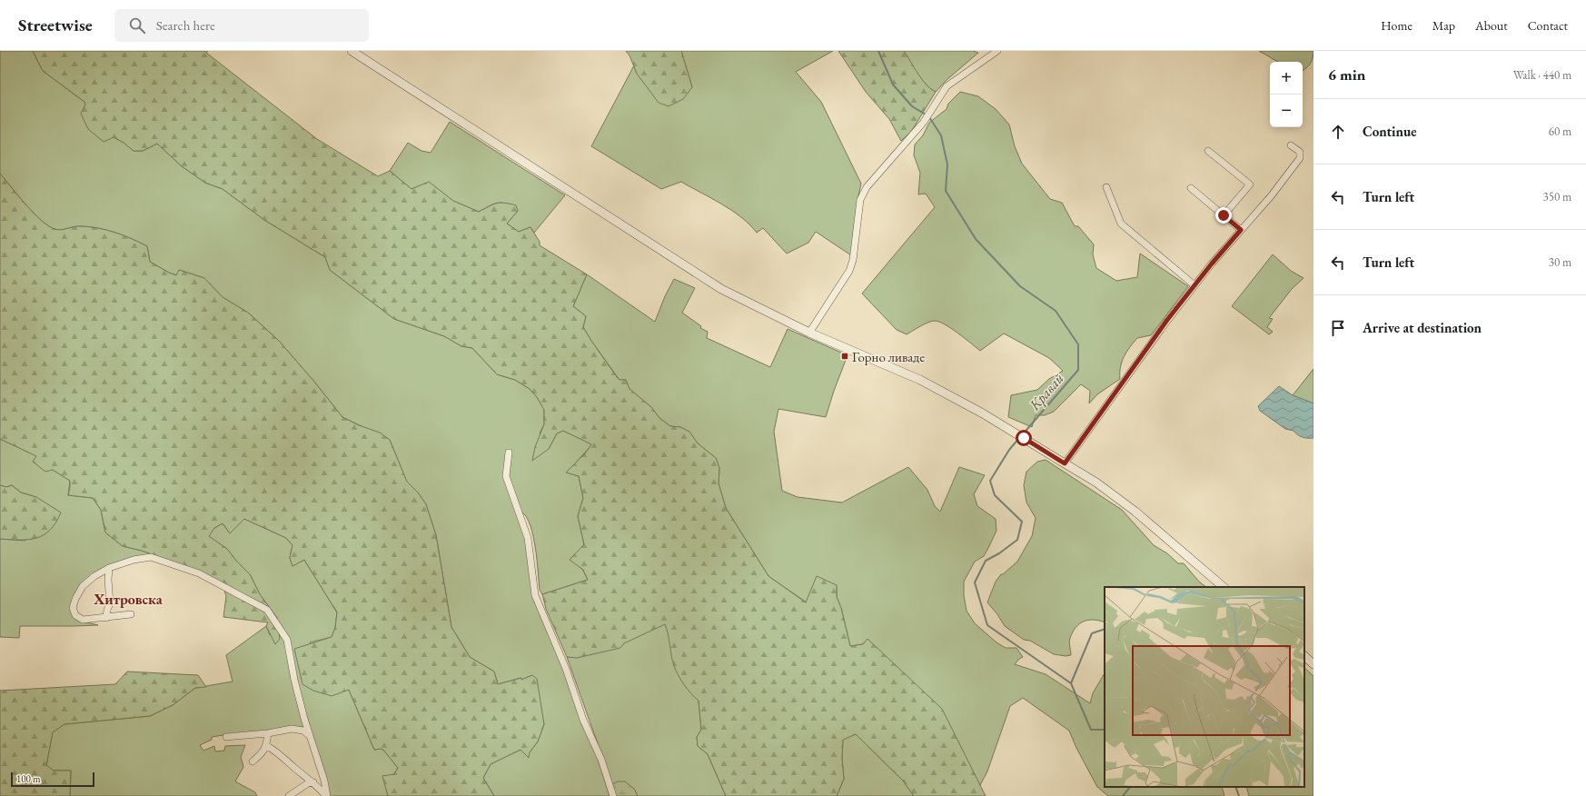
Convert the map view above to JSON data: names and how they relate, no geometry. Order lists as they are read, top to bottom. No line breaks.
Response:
{"districts":["Хитровска"],"water":["Кравай"],"places":{"transit":["Горно ливаде"]},"scale_bar":"100 m","page":{"header":"Streetwise","search":"Search here","nav":["Home","Map","About","Contact"],"heading":["6 min","Walk · 440 m"],"map_buttons":["+","−"],"list":[["Continue","60 m"],["Turn left","350 m"],["Turn left","30 m"],"Arrive at destination"],"scale":"100 m"}}
